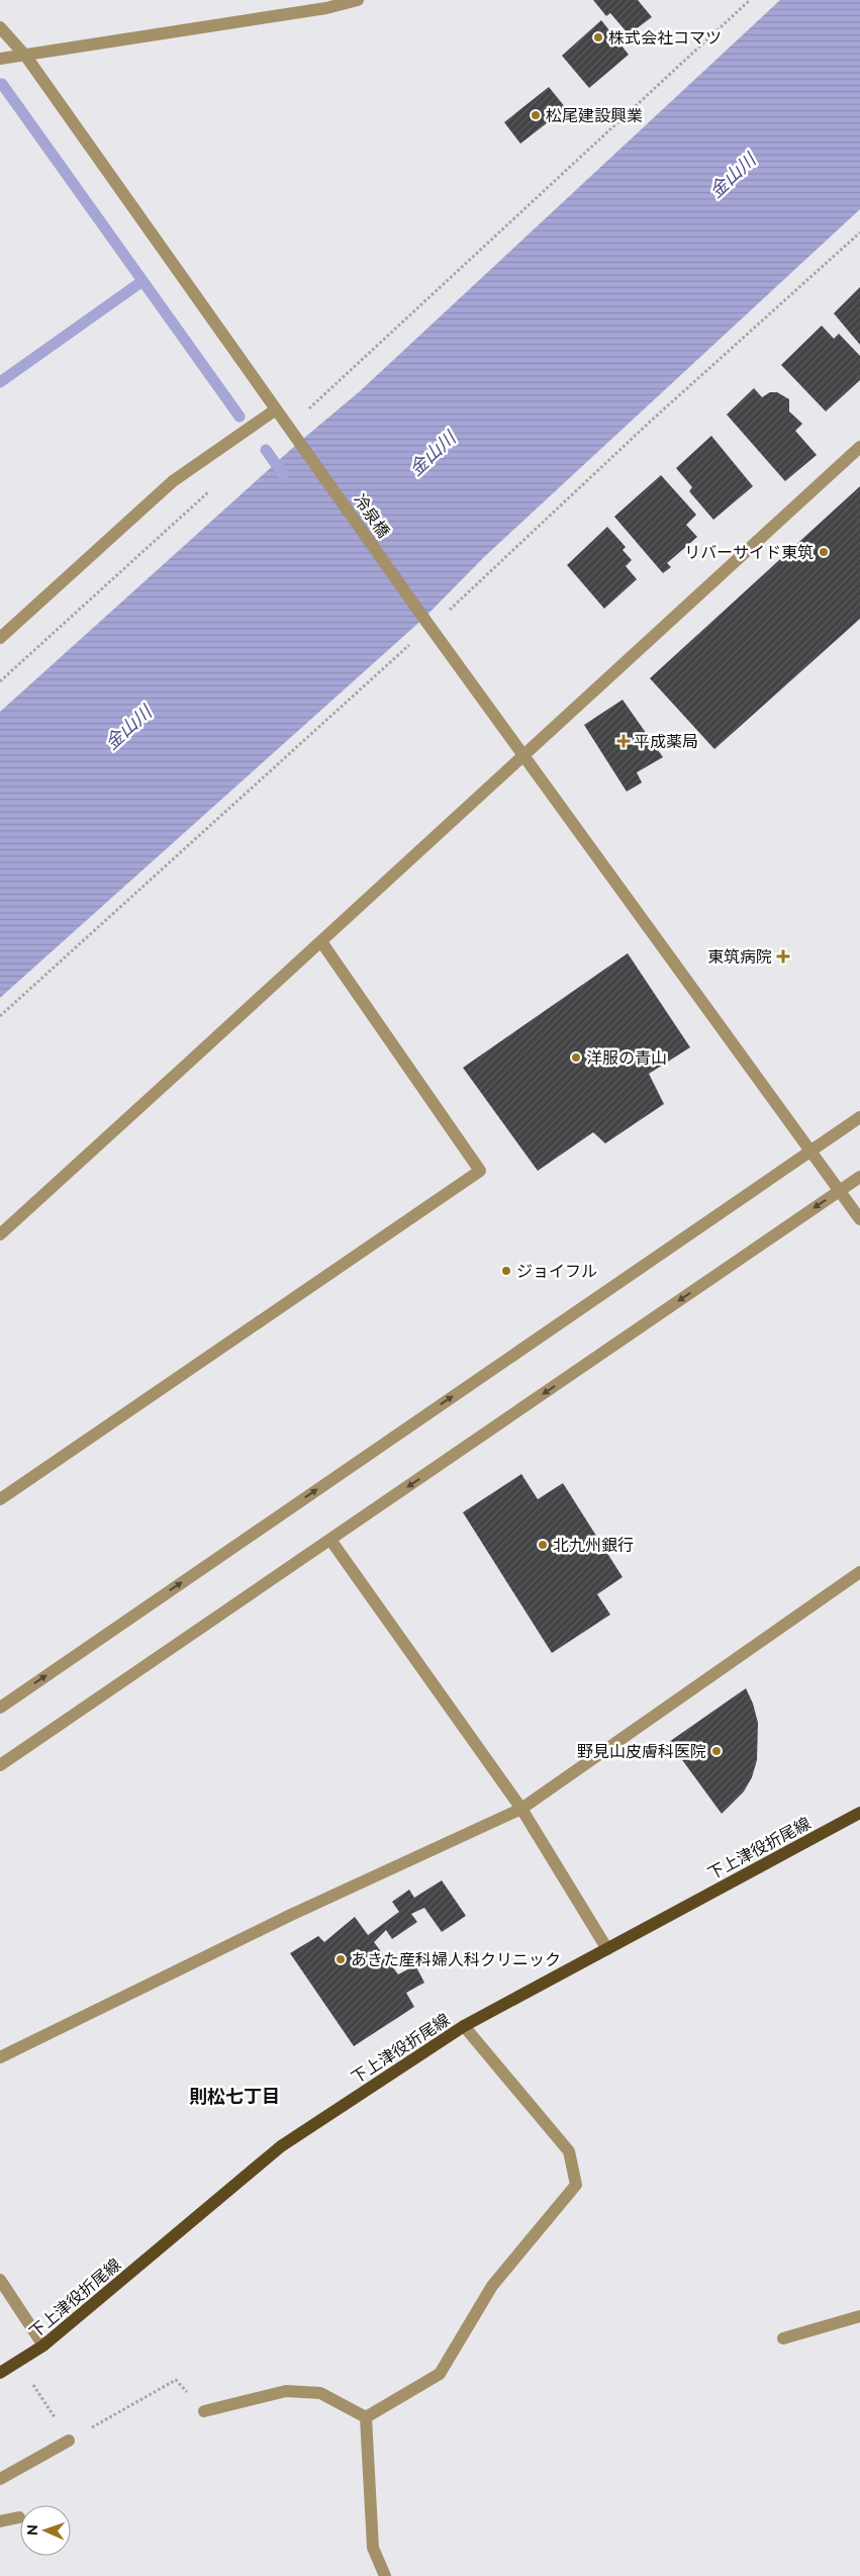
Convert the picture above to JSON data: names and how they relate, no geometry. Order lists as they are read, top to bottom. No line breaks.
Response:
{"streets":{"main road":["下上津役折尾線"],"street":["冷泉橋"]},"districts":["則松七丁目"],"water":["金山川"],"places":{"other":["株式会社コマツ","松尾建設興業","リバーサイド東筑","洋服の青山","ジョイフル","北九州銀行","野見山皮膚科医院","あきた産科婦人科クリニック"],"health":["平成薬局","東筑病院"]},"north":"left"}
